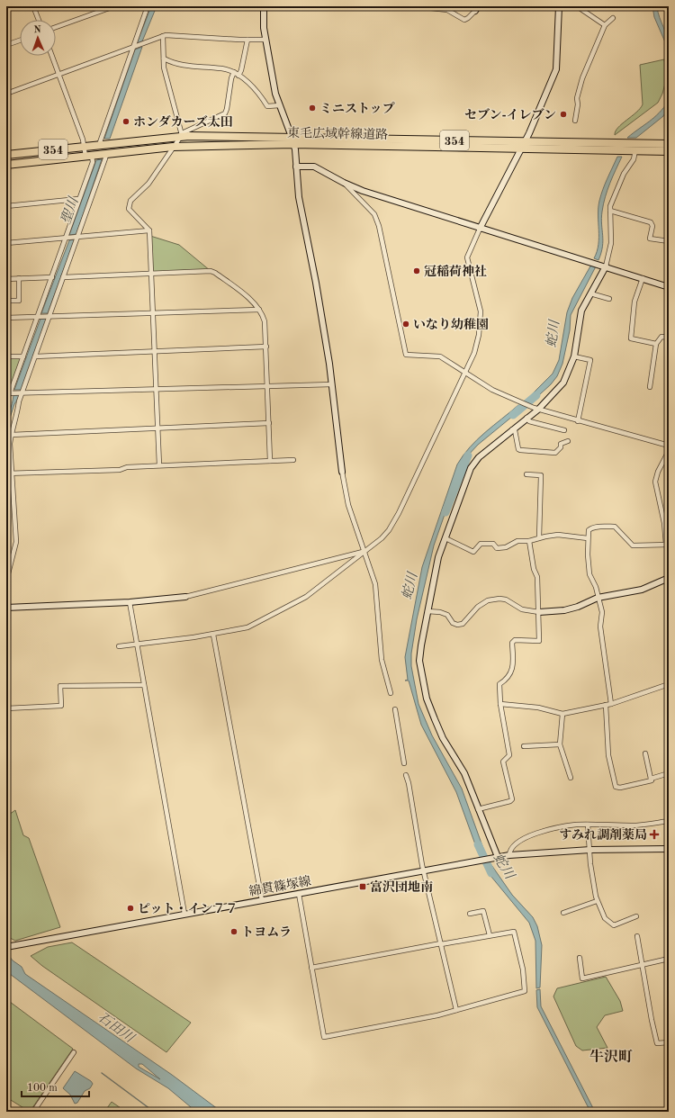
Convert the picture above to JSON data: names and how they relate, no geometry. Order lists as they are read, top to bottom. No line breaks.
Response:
{"streets":{"highway":["東毛広域幹線道路","354"],"street":["綿貫篠塚線"]},"districts":["牛沢町"],"water":["聖川","蛇川","石田川"],"places":{"other":["ミニストップ","セブン-イレブン","ホンダカーズ太田","冠稲荷神社","いなり幼稚園","ピット・イン７７","トヨムラ"],"health":["すみれ調剤薬局"],"transit":["富沢団地南"]},"scale_bar":"100 m","north":"top"}
